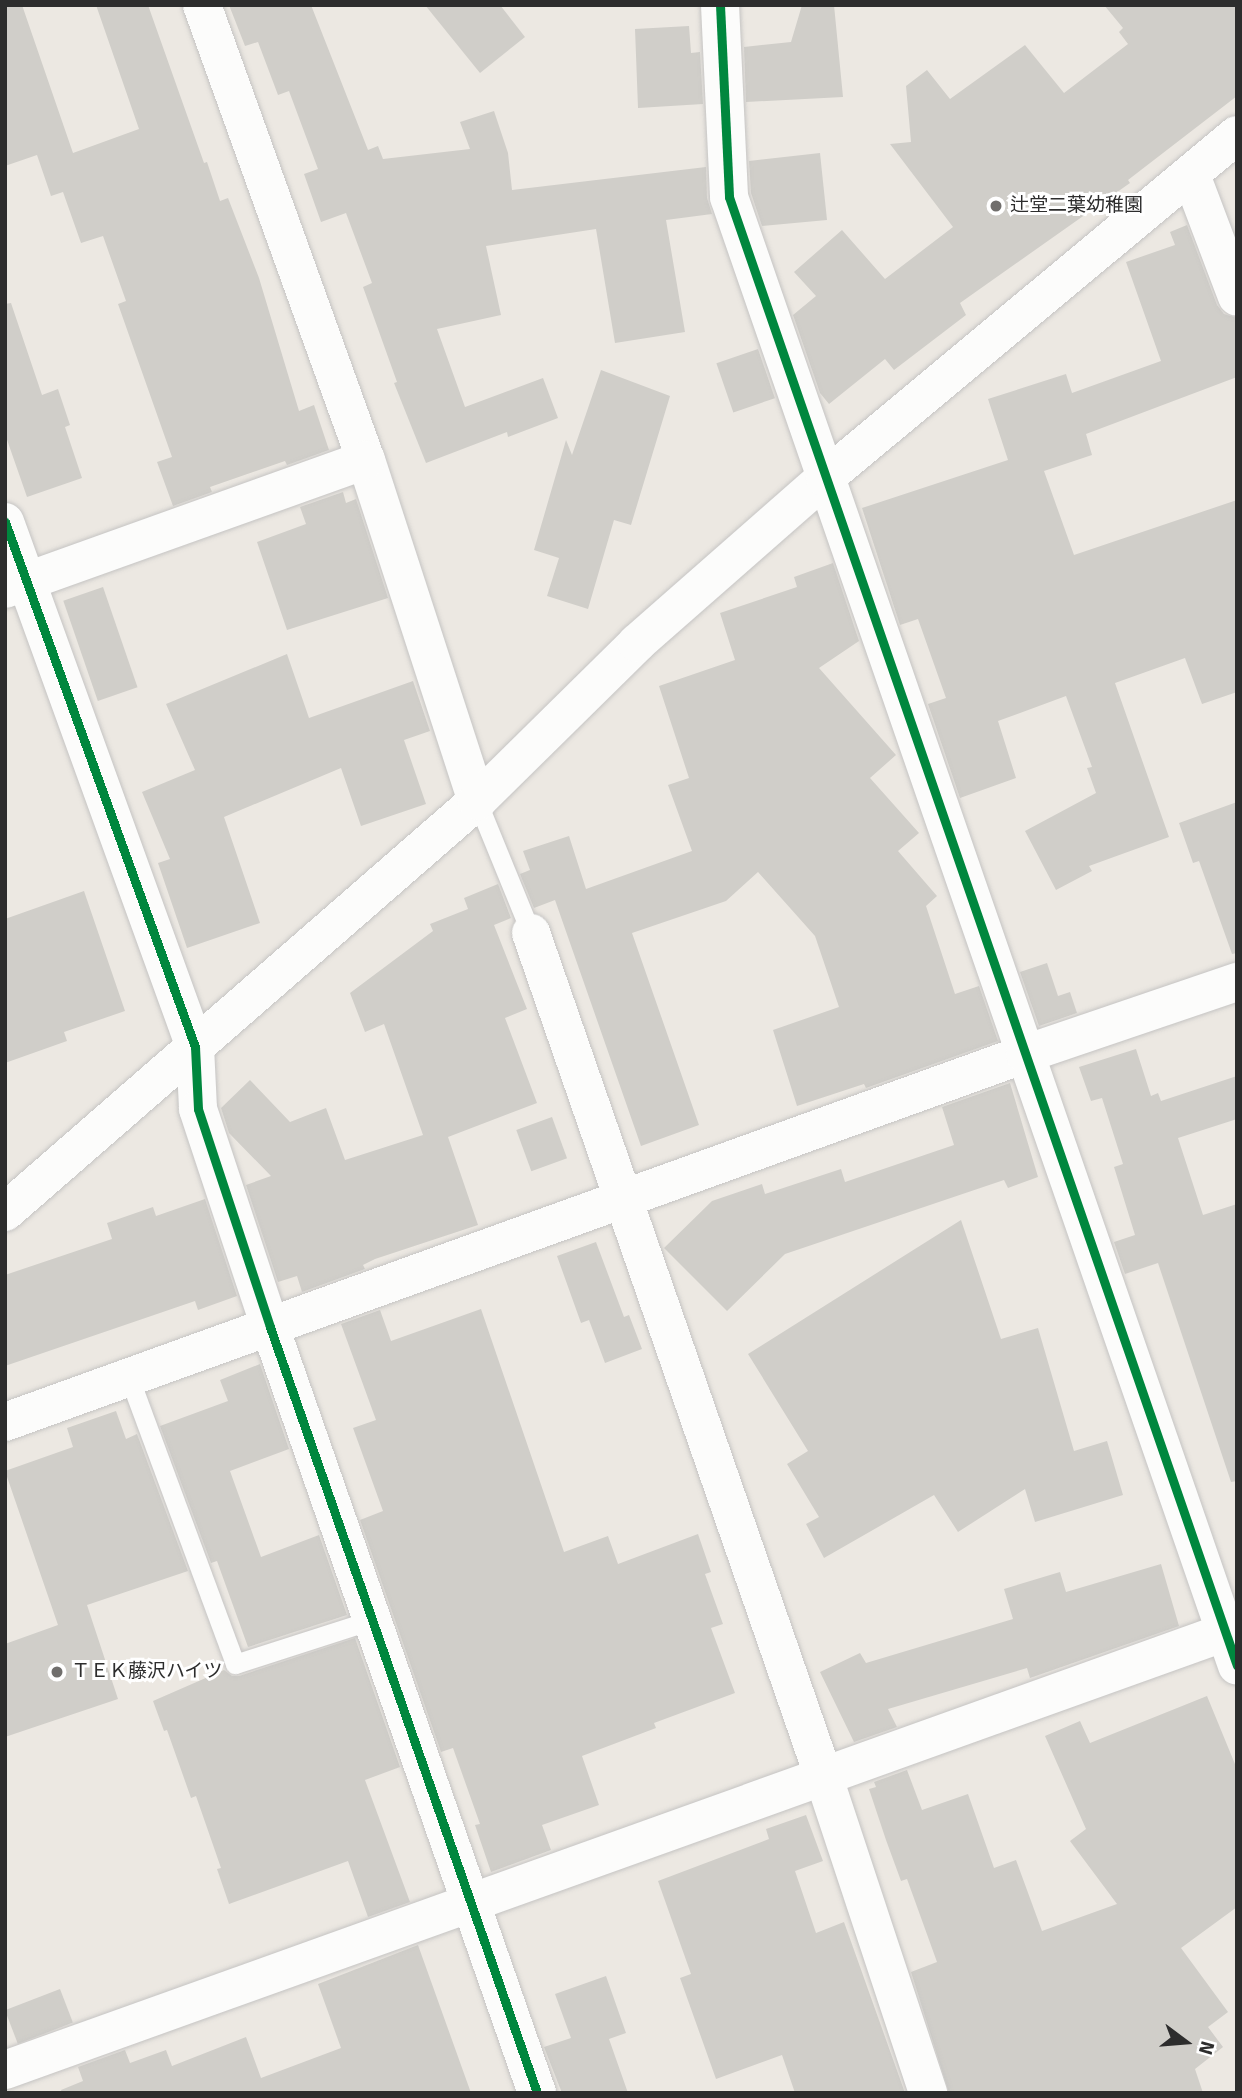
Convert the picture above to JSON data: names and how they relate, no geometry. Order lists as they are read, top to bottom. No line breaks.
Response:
{"places":["辻堂二葉幼稚園","ＴＥＫ藤沢ハイツ"],"north":"right"}
